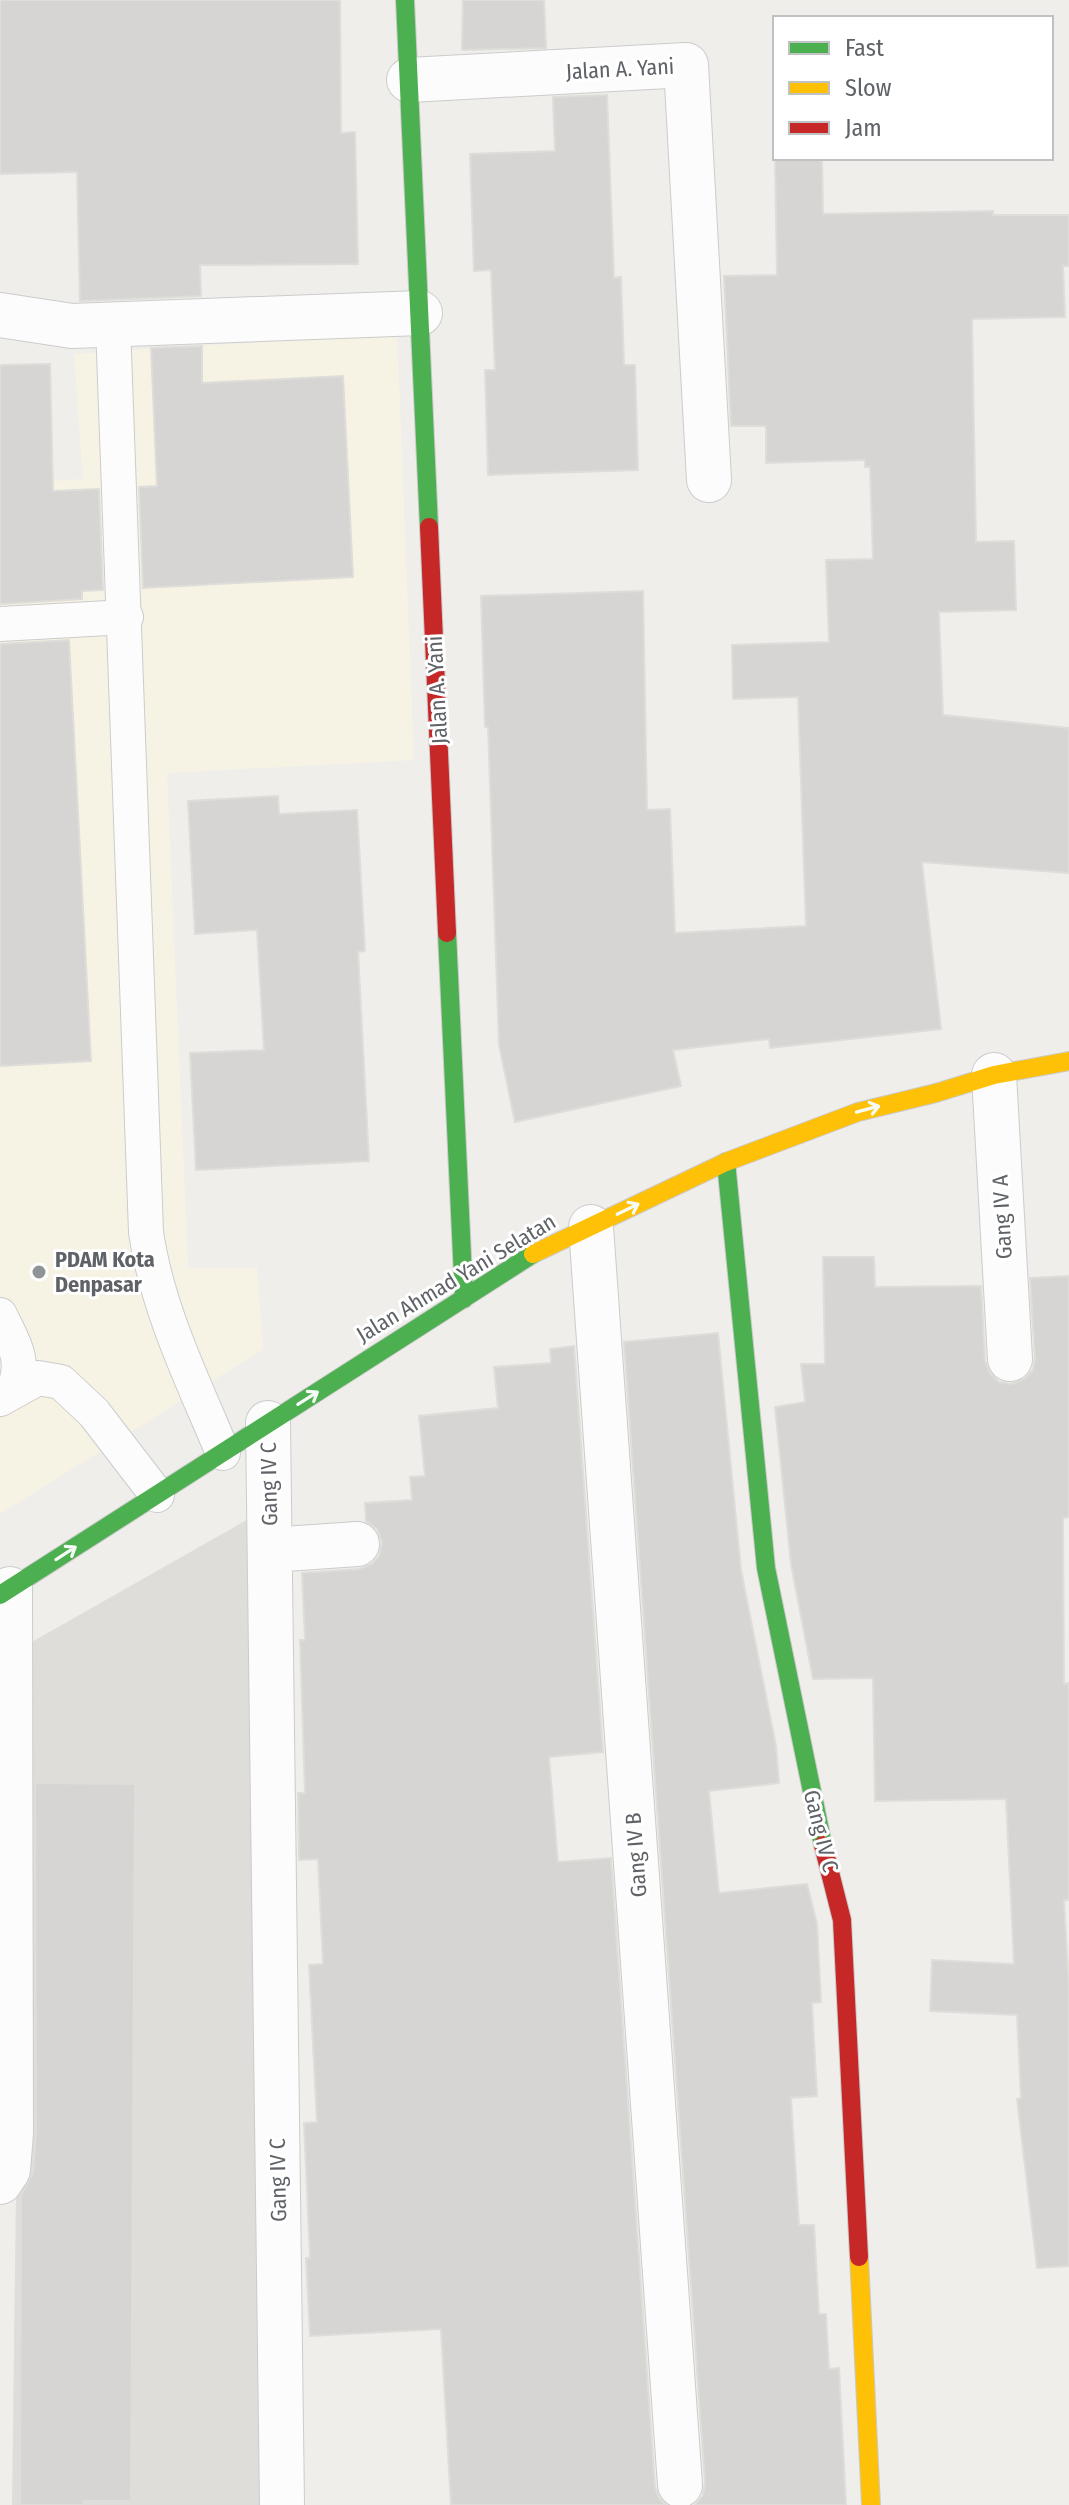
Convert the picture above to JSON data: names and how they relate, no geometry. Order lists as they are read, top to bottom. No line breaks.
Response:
{"streets":{"street":["Jalan A. Yani","Gang IV A","Jalan Ahmad Yani Selatan","Gang IV C","Gang IV B"]},"crossings":[["Jalan A. Yani","Jalan Ahmad Yani Selatan"],["Gang IV A","Jalan Ahmad Yani Selatan"],["Jalan Ahmad Yani Selatan","Gang IV C"],["Jalan Ahmad Yani Selatan","Gang IV B"]],"one_way":["Jalan Ahmad Yani Selatan"],"places":["PDAM Kota Denpasar"],"legend":["Fast","Slow","Jam"]}
